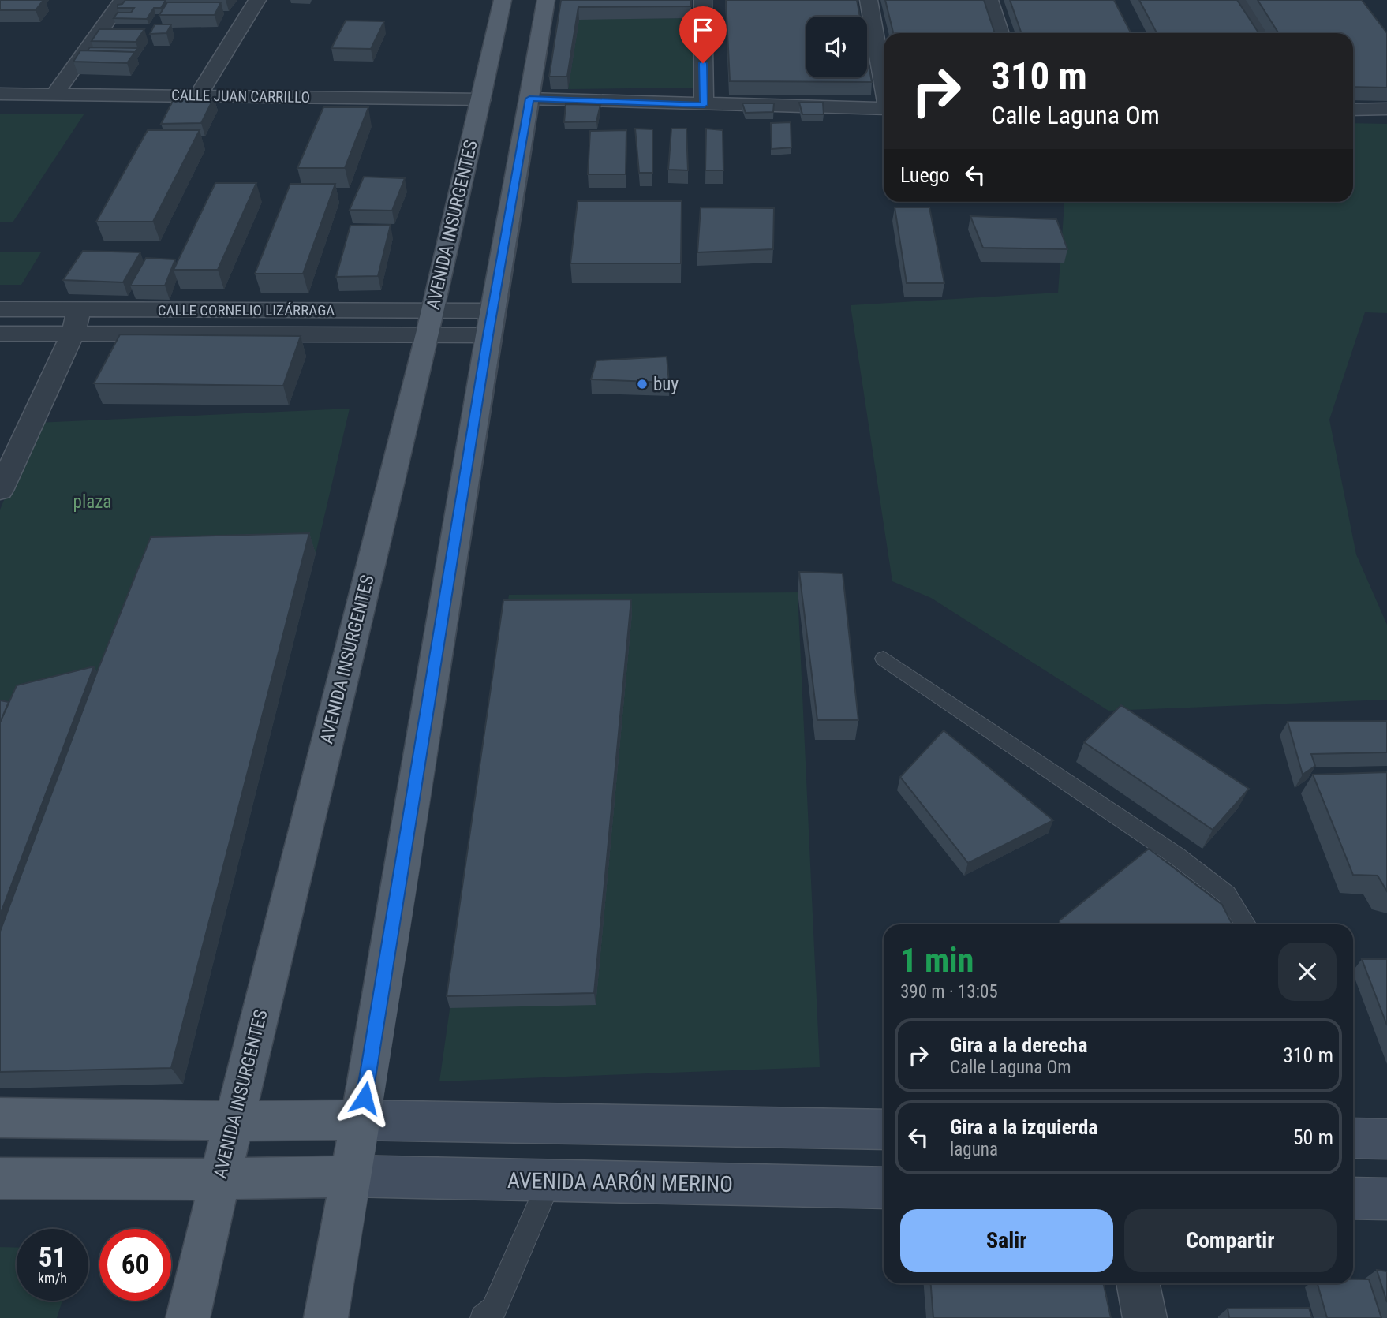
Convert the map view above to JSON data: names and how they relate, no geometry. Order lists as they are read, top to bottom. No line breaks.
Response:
{"streets":{"main road":["AVENIDA INSURGENTES","AVENIDA AARÓN MERINO"],"street":["CALLE JUAN CARRILLO","CALLE CORNELIO LIZÁRRAGA"]},"crossings":[["CALLE JUAN CARRILLO","AVENIDA INSURGENTES"],["AVENIDA INSURGENTES","CALLE CORNELIO LIZÁRRAGA"]],"parks":["plaza"],"places":["buy"],"page":{"turn":["310 m","Calle Laguna Om"],"then":"Luego","heading":["1 min","390 m · 13:05"],"list":[{"name":"Gira a la derecha","note":"Calle Laguna Om","value":"310 m"},{"name":"Gira a la izquierda","note":"laguna","value":"50 m"}],"buttons":["Salir","Compartir"],"speed":"51 km/h","limit":"60"}}
